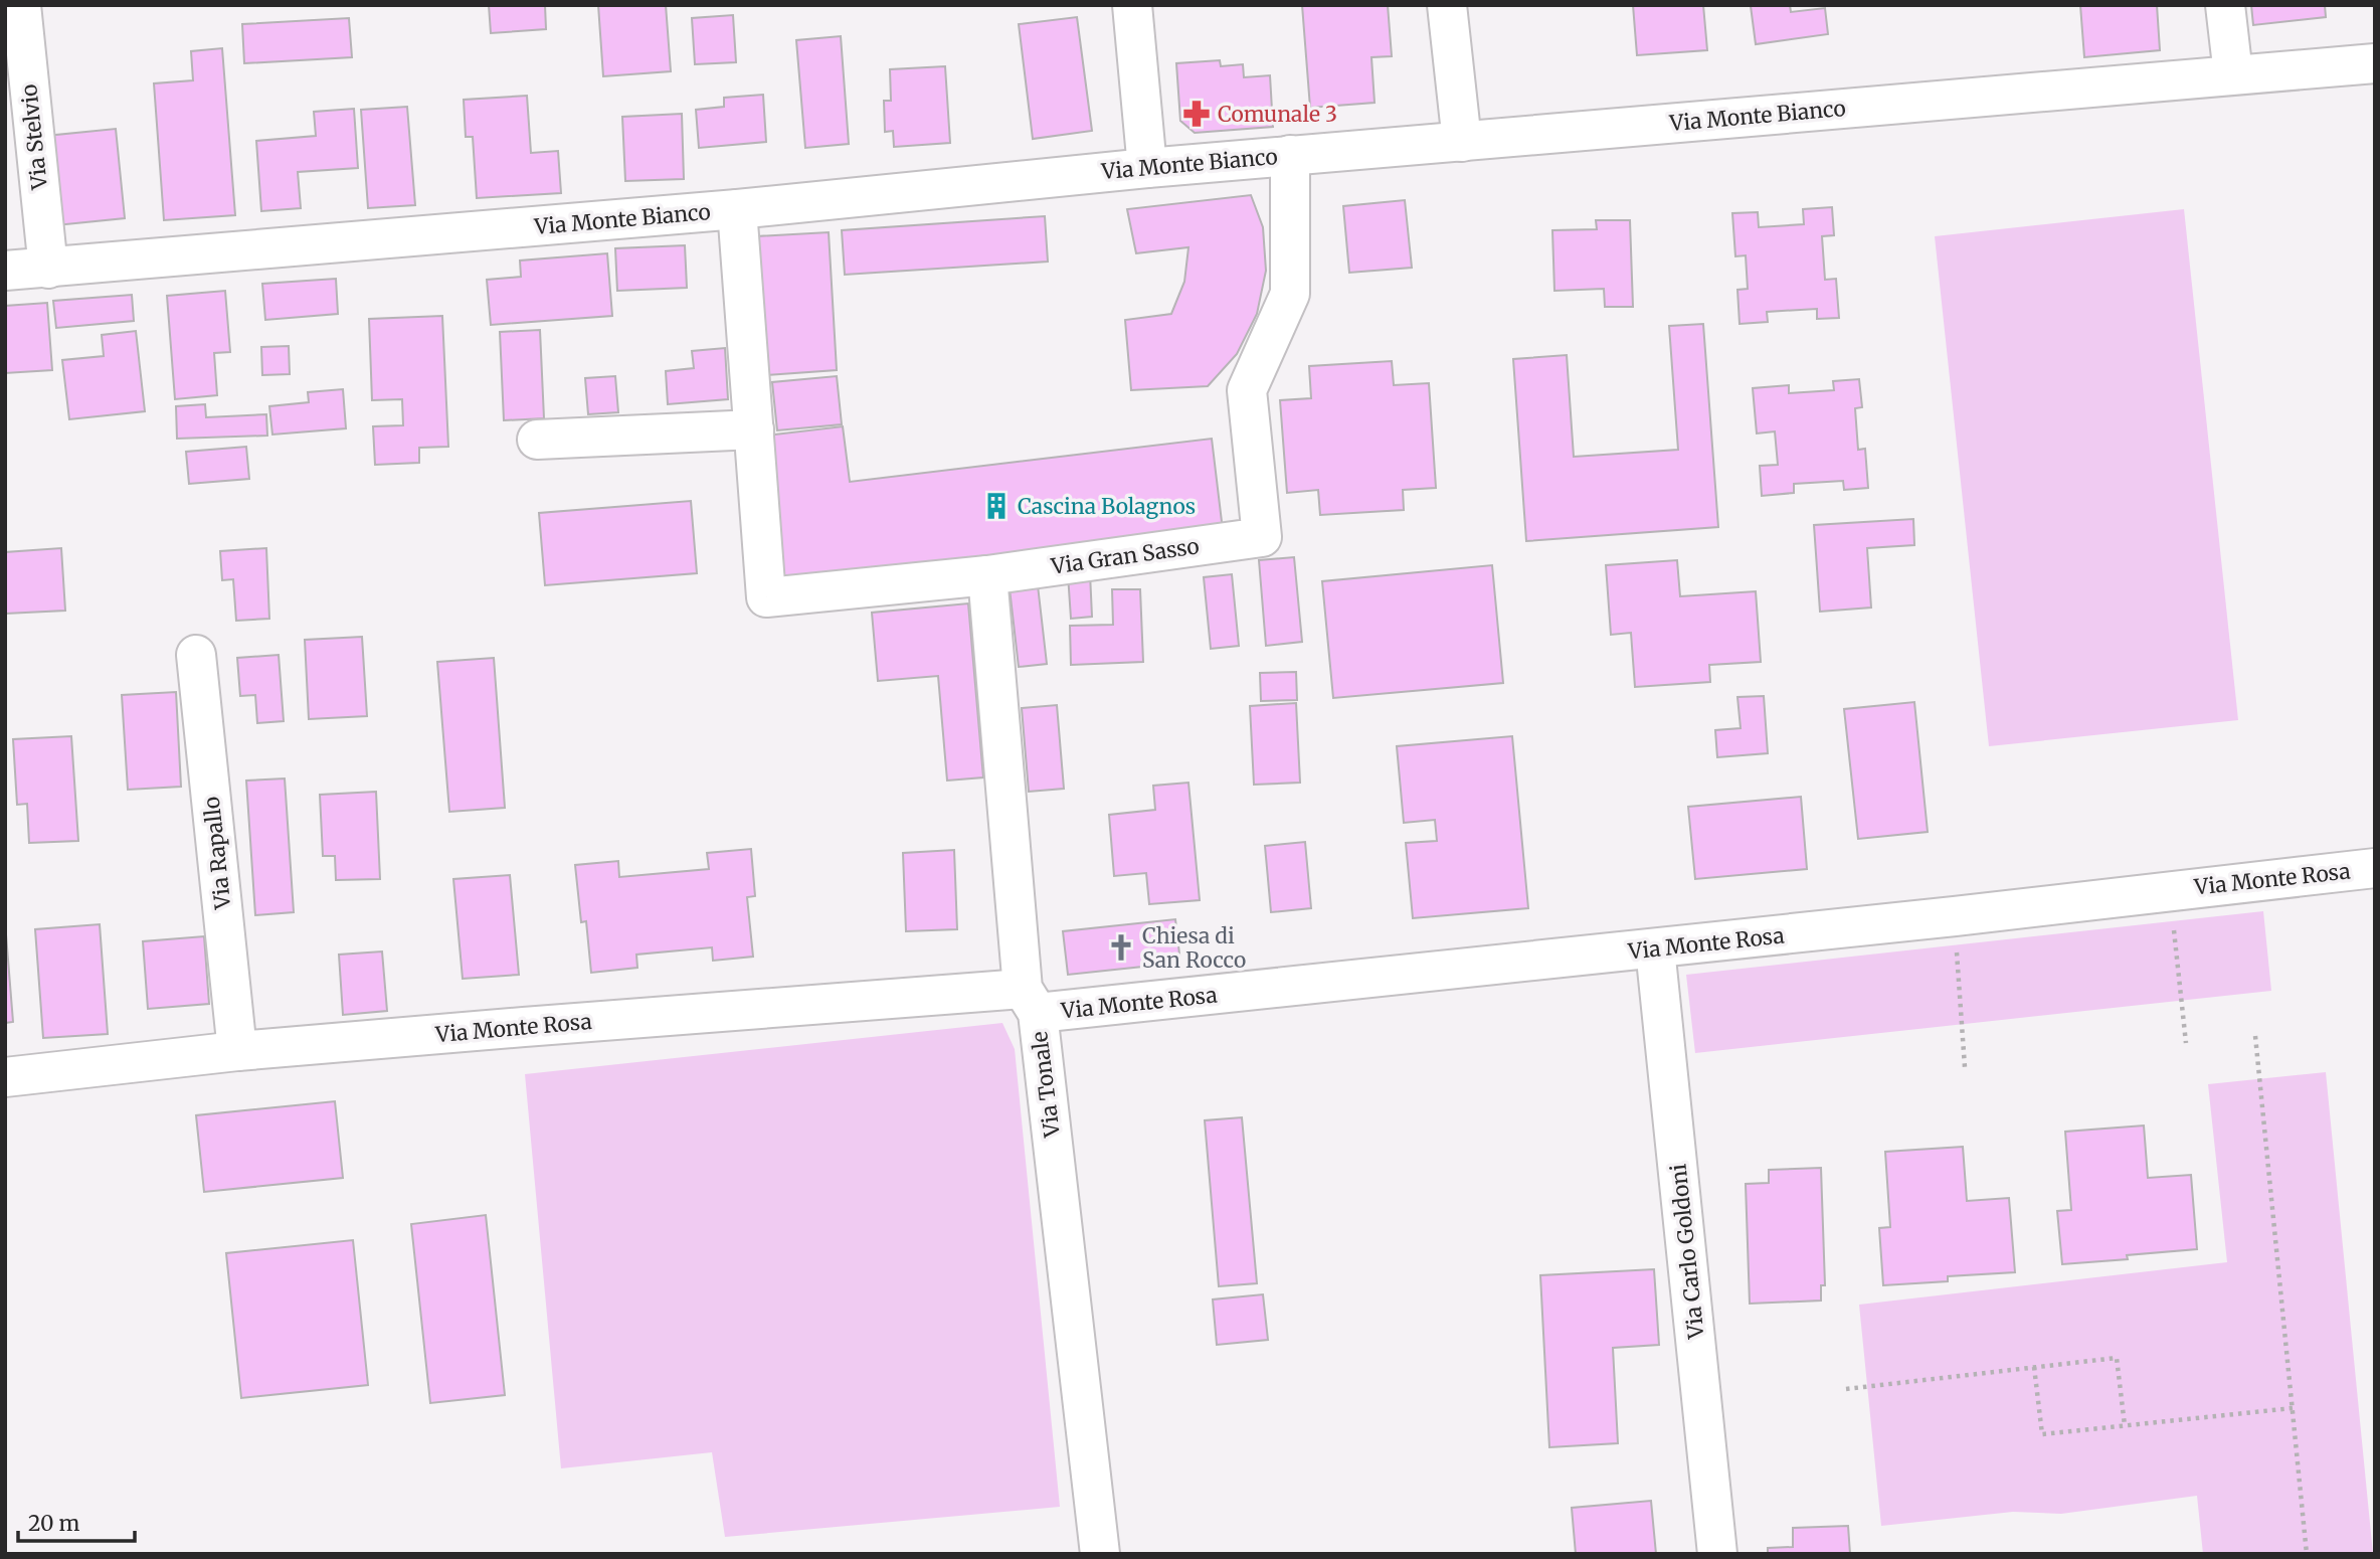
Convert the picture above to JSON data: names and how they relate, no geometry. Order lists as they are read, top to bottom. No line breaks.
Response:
{"streets":{"street":["Via Monte Bianco","Via Stelvio","Via Gran Sasso","Via Rapallo","Via Monte Rosa","Via Tonale","Via Carlo Goldoni"]},"crossings":[["Via Monte Bianco","Via Stelvio"],["Via Monte Bianco","Via Gran Sasso"],["Via Gran Sasso","Via Tonale"],["Via Rapallo","Via Monte Rosa"],["Via Monte Rosa","Via Tonale"],["Via Monte Rosa","Via Carlo Goldoni"]],"places":{"pharmacy":["Comunale 3"],"building":["Cascina Bolagnos"],"church":["Chiesa di San Rocco"]},"scale_bar":"20 m"}
